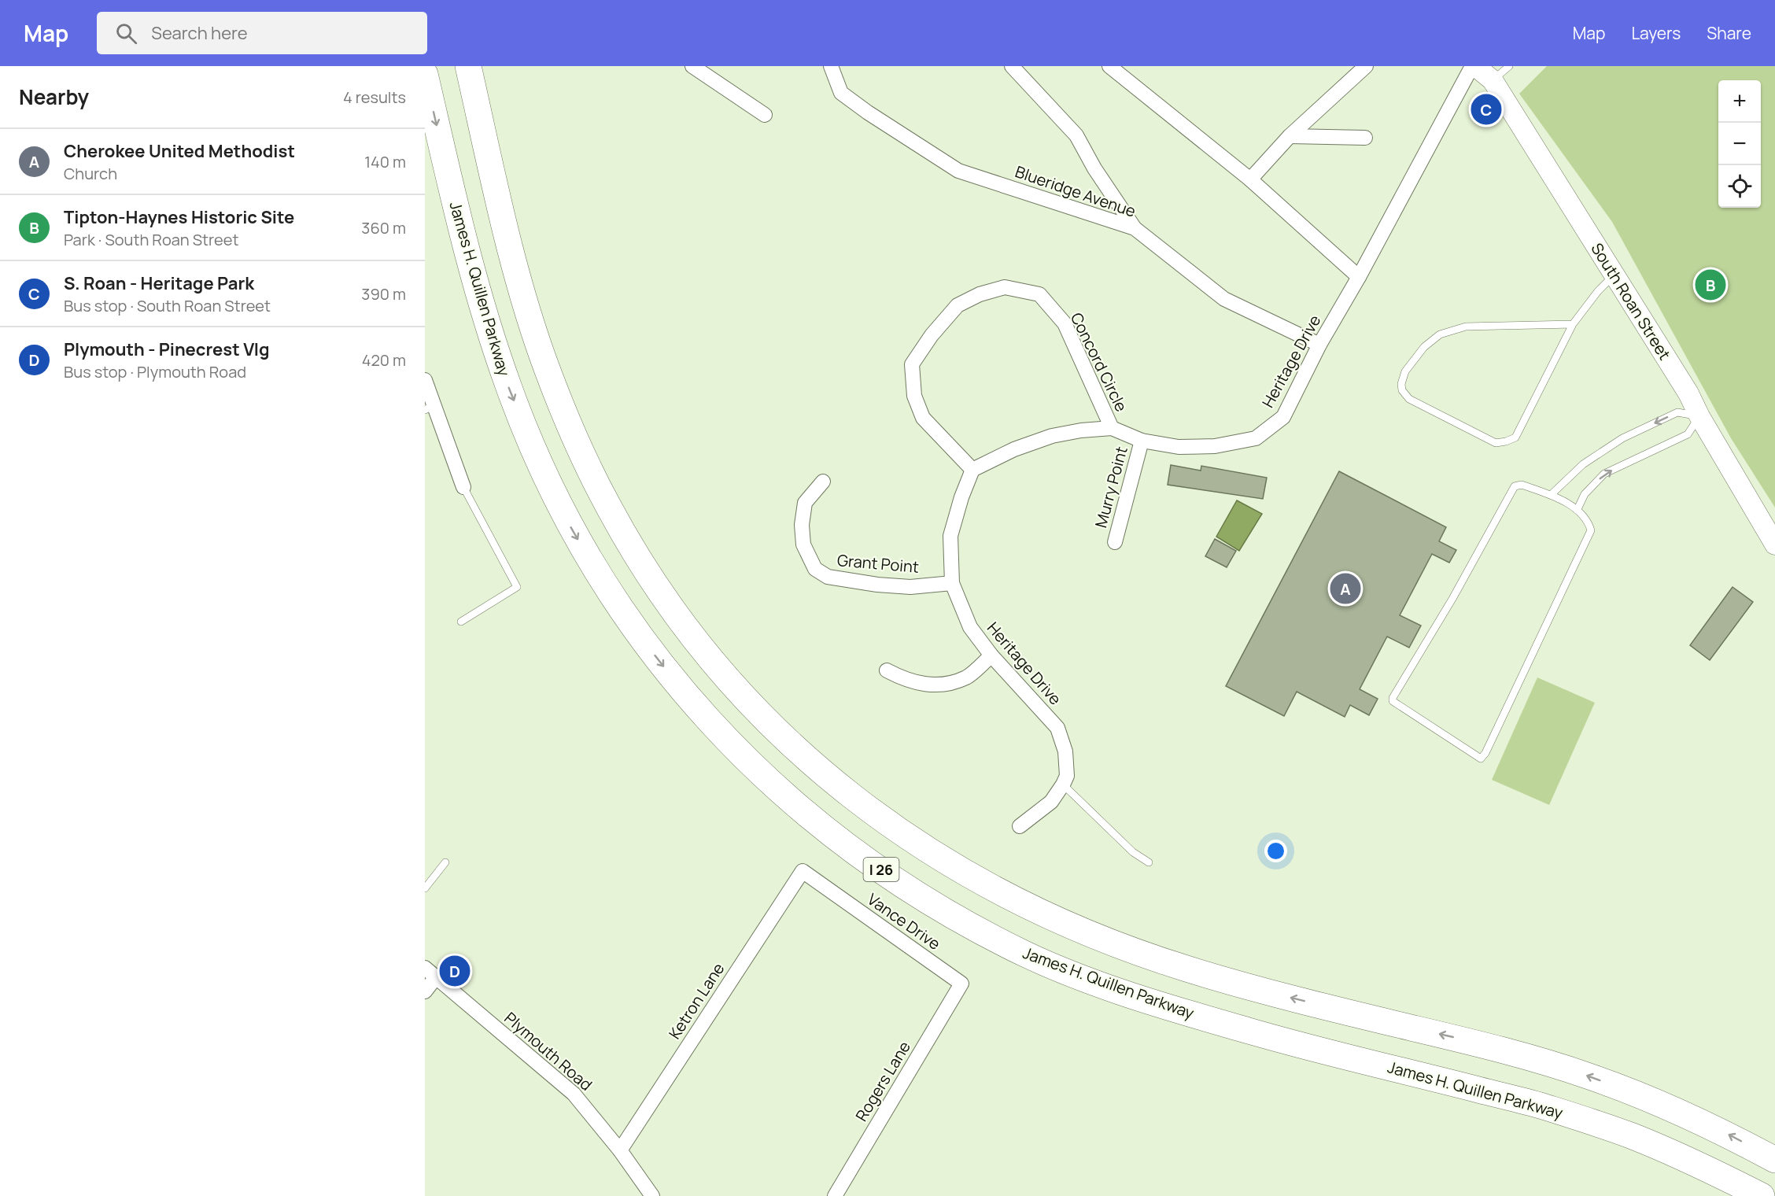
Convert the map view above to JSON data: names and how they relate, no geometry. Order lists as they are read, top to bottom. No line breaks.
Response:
{"streets":{"highway":["James H. Quillen Parkway","I 26"],"main road":["South Roan Street"],"street":["Blueridge Avenue","Heritage Drive","Concord Circle","Murry Point","Grant Point","Vance Drive","Ketron Lane","Plymouth Road","Rogers Lane"]},"crossings":[["Blueridge Avenue","Heritage Drive"],["South Roan Street","Heritage Drive"],["Heritage Drive","Concord Circle"],["Heritage Drive","Murry Point"],["Heritage Drive","Grant Point"],["Vance Drive","Ketron Lane"],["Vance Drive","Rogers Lane"],["Ketron Lane","Plymouth Road"]],"page":{"header":"Map","search":"Search here","nav":["Map","Layers","Share"],"heading":["Nearby","4 results"],"map_buttons":["+","−"],"pins":["C","B","A","D"],"list":[{"mark":"A","name":"Cherokee United Methodist","note":"Church","value":"140 m"},{"mark":"B","name":"Tipton-Haynes Historic Site","note":"Park · South Roan Street","value":"360 m"},{"mark":"C","name":"S. Roan - Heritage Park","note":"Bus stop · South Roan Street","value":"390 m"},{"mark":"D","name":"Plymouth - Pinecrest Vlg","note":"Bus stop · Plymouth Road","value":"420 m"}]}}
